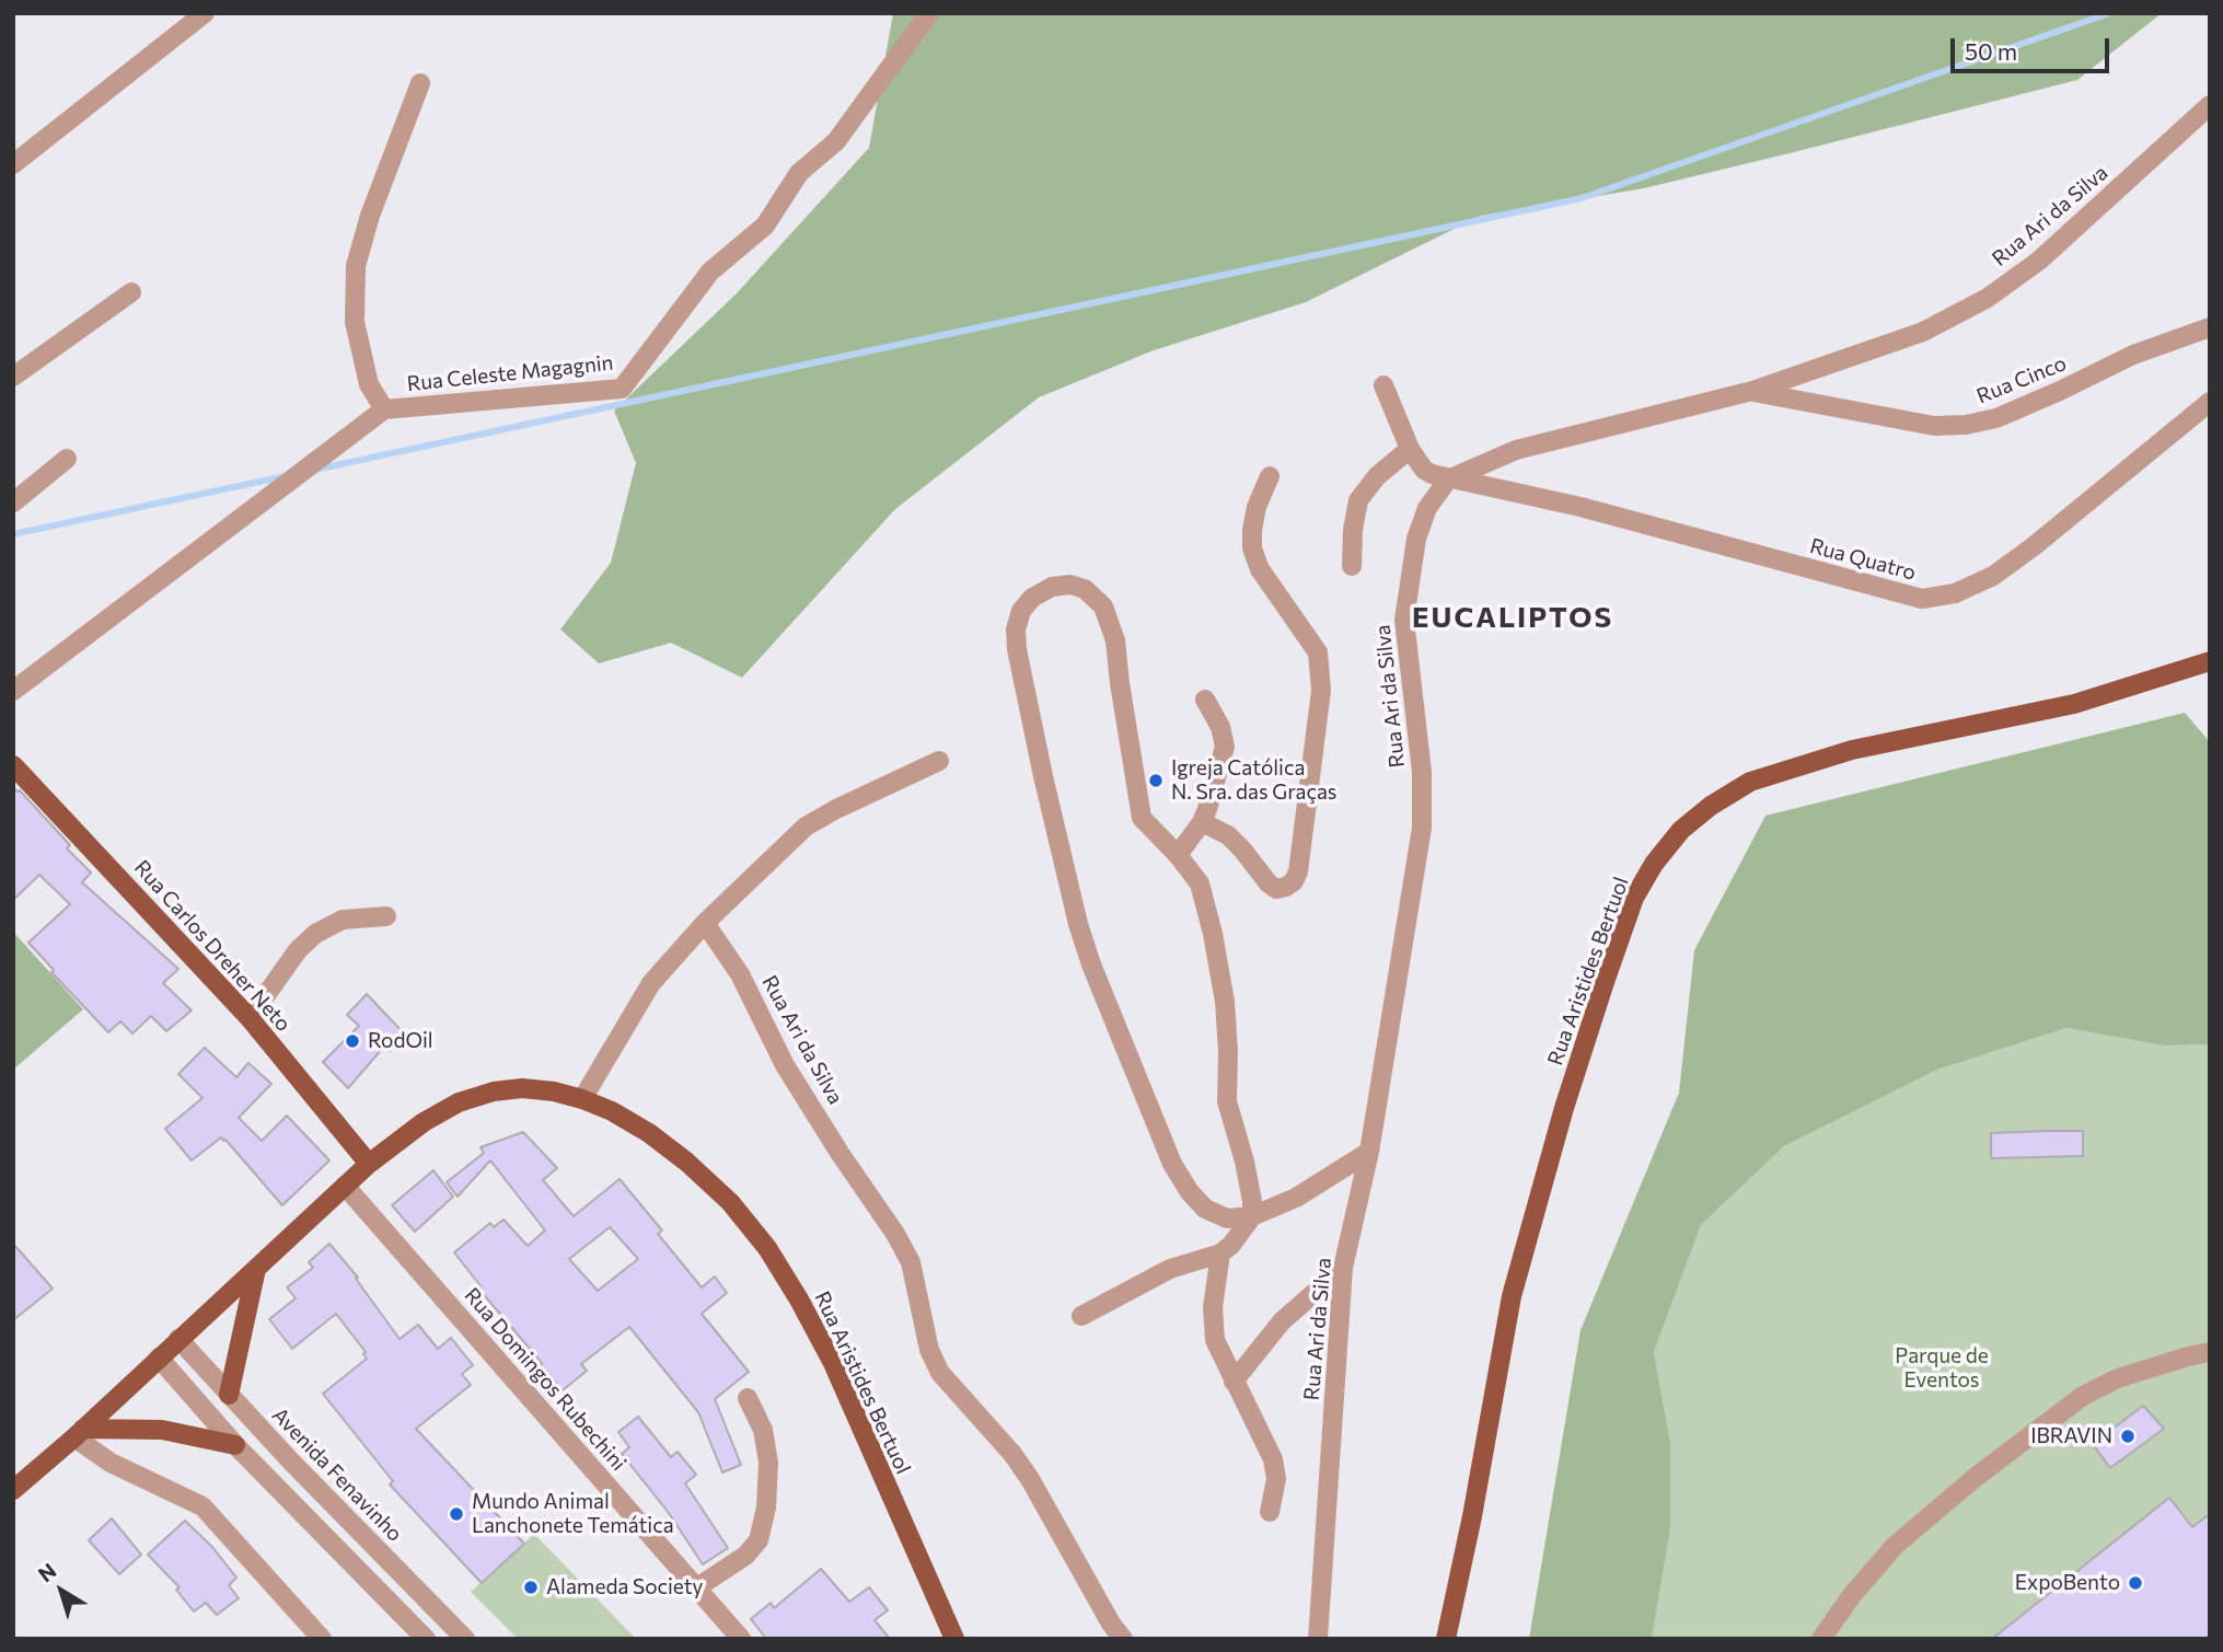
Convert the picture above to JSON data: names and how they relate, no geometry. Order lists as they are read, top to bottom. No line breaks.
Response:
{"streets":{"main road":["Rua Carlos Dreher Neto","Rua Aristides Bertuol"],"street":["Rua Ari da Silva","Rua Celeste Magagnin","Rua Cinco","Rua Quatro","Rua Domingos Rubechini","Avenida Fenavinho"]},"crossings":[["Rua Ari da Silva","Rua Cinco"],["Rua Ari da Silva","Rua Quatro"],["Rua Carlos Dreher Neto","Rua Aristides Bertuol"],["Rua Aristides Bertuol","Rua Domingos Rubechini"],["Rua Aristides Bertuol","Avenida Fenavinho"]],"districts":["EUCALIPTOS"],"parks":["Parque de Eventos"],"places":["Igreja Católica N. Sra. das Graças","RodOil","IBRAVIN","Mundo Animal Lanchonete Temática","ExpoBento","Alameda Society"],"scale_bar":"50 m","north":"top left"}
